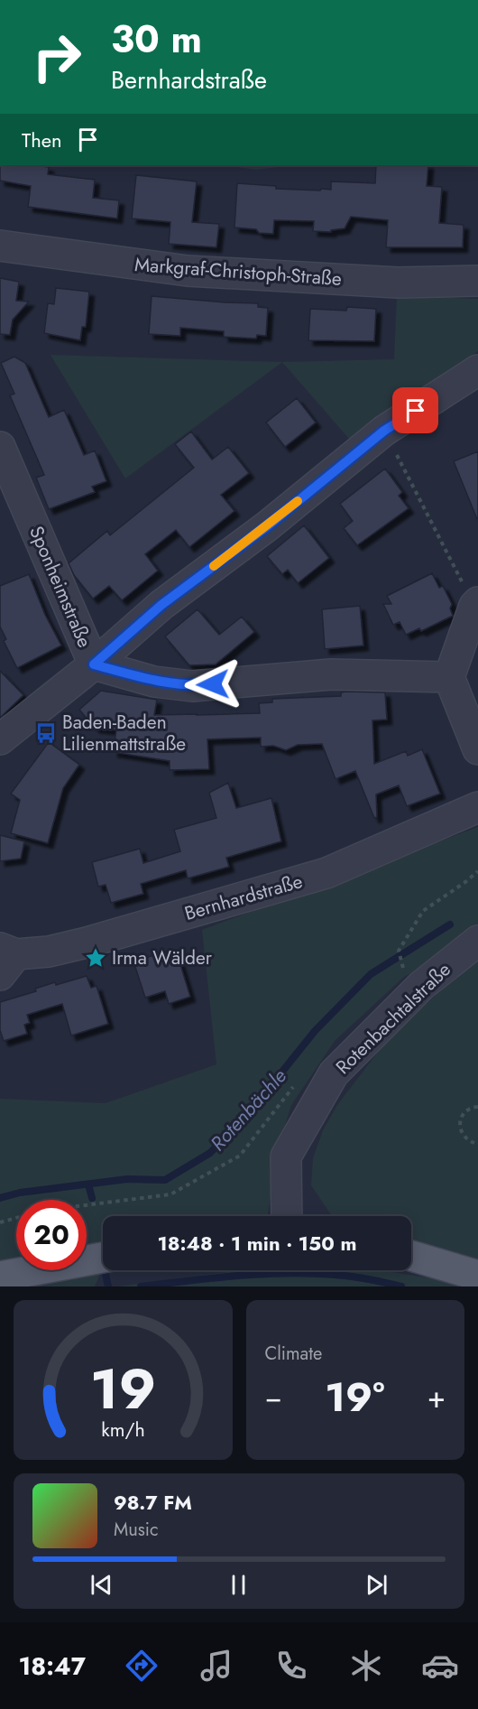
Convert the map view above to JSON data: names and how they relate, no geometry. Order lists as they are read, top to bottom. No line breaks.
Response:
{"streets":{"street":["Markgraf-Christoph-Straße","Sponheimstraße","Bernhardstraße","Rotenbachtalstraße"]},"water":["Rotenbächle"],"places":{"bus stop":["Baden-Baden Lilienmattstraße"],"place":["Irma Wälder"]},"page":{"turn":["30 m","Bernhardstraße"],"then":"Then","limit":"20","trip":"18:48 · 1 min · 150 m","tile":"Climate","heat":["−","19°","+"],"song":["98.7 FM","Music"],"tabs":"18:47","gauge":["19","km/h"]}}
